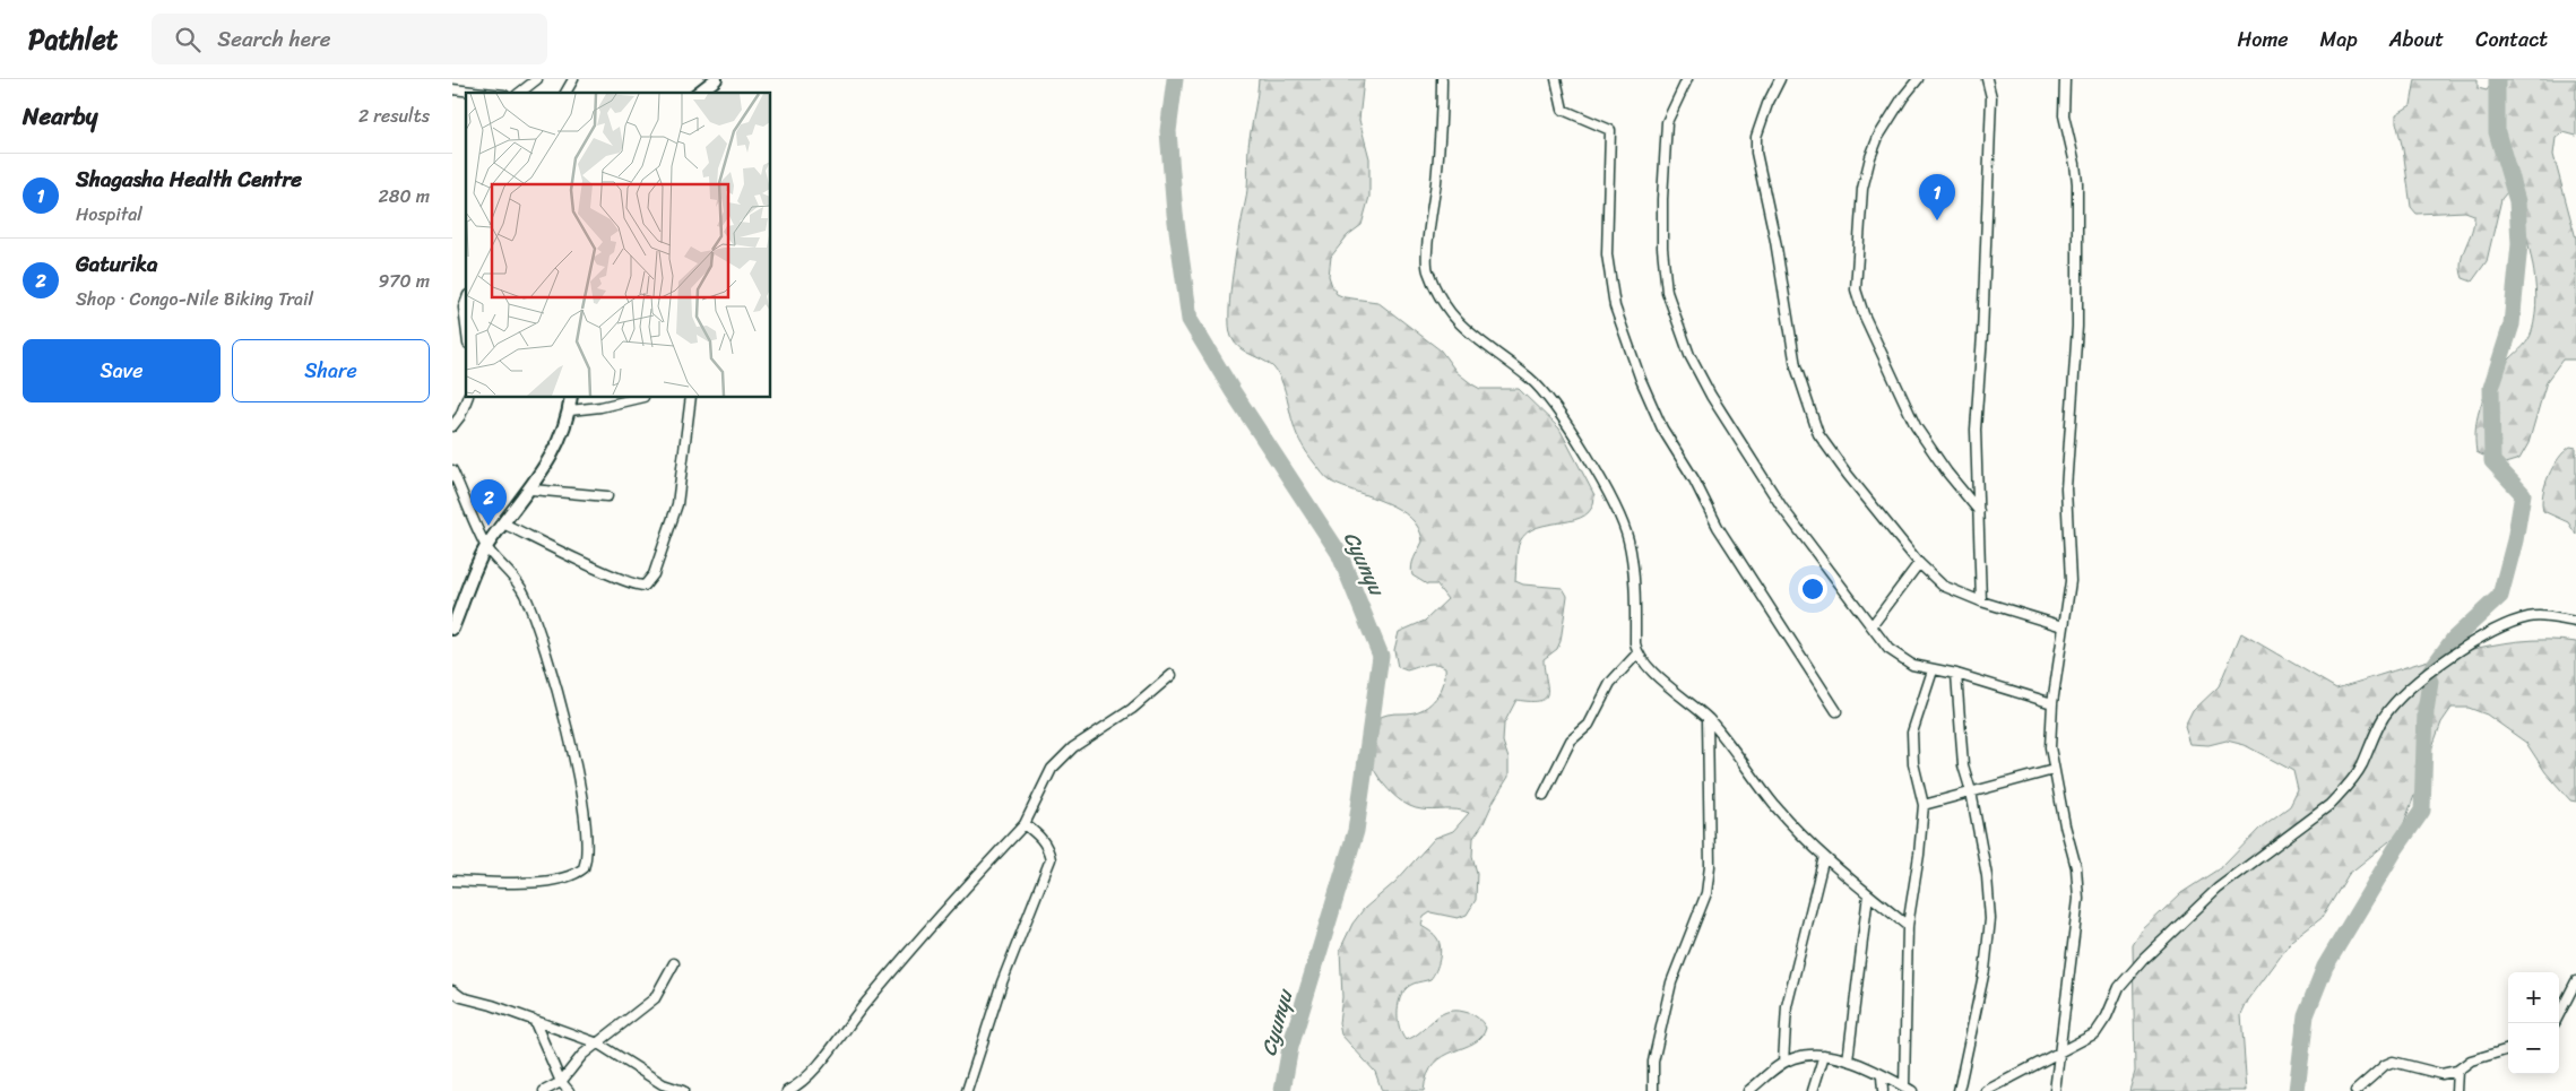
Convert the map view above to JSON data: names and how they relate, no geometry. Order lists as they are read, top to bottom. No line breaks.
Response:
{"water":["Cyunyu"],"page":{"header":"Pathlet","search":"Search here","nav":["Home","Map","About","Contact"],"heading":["Nearby","2 results"],"list":[{"mark":"1","name":"Shagasha Health Centre","note":"Hospital","value":"280 m"},{"mark":"2","name":"Gaturika","note":"Shop · Congo-Nile Biking Trail","value":"970 m"}],"pins":["1","2"],"buttons":["Save","Share"],"map_buttons":["+","−"]}}
